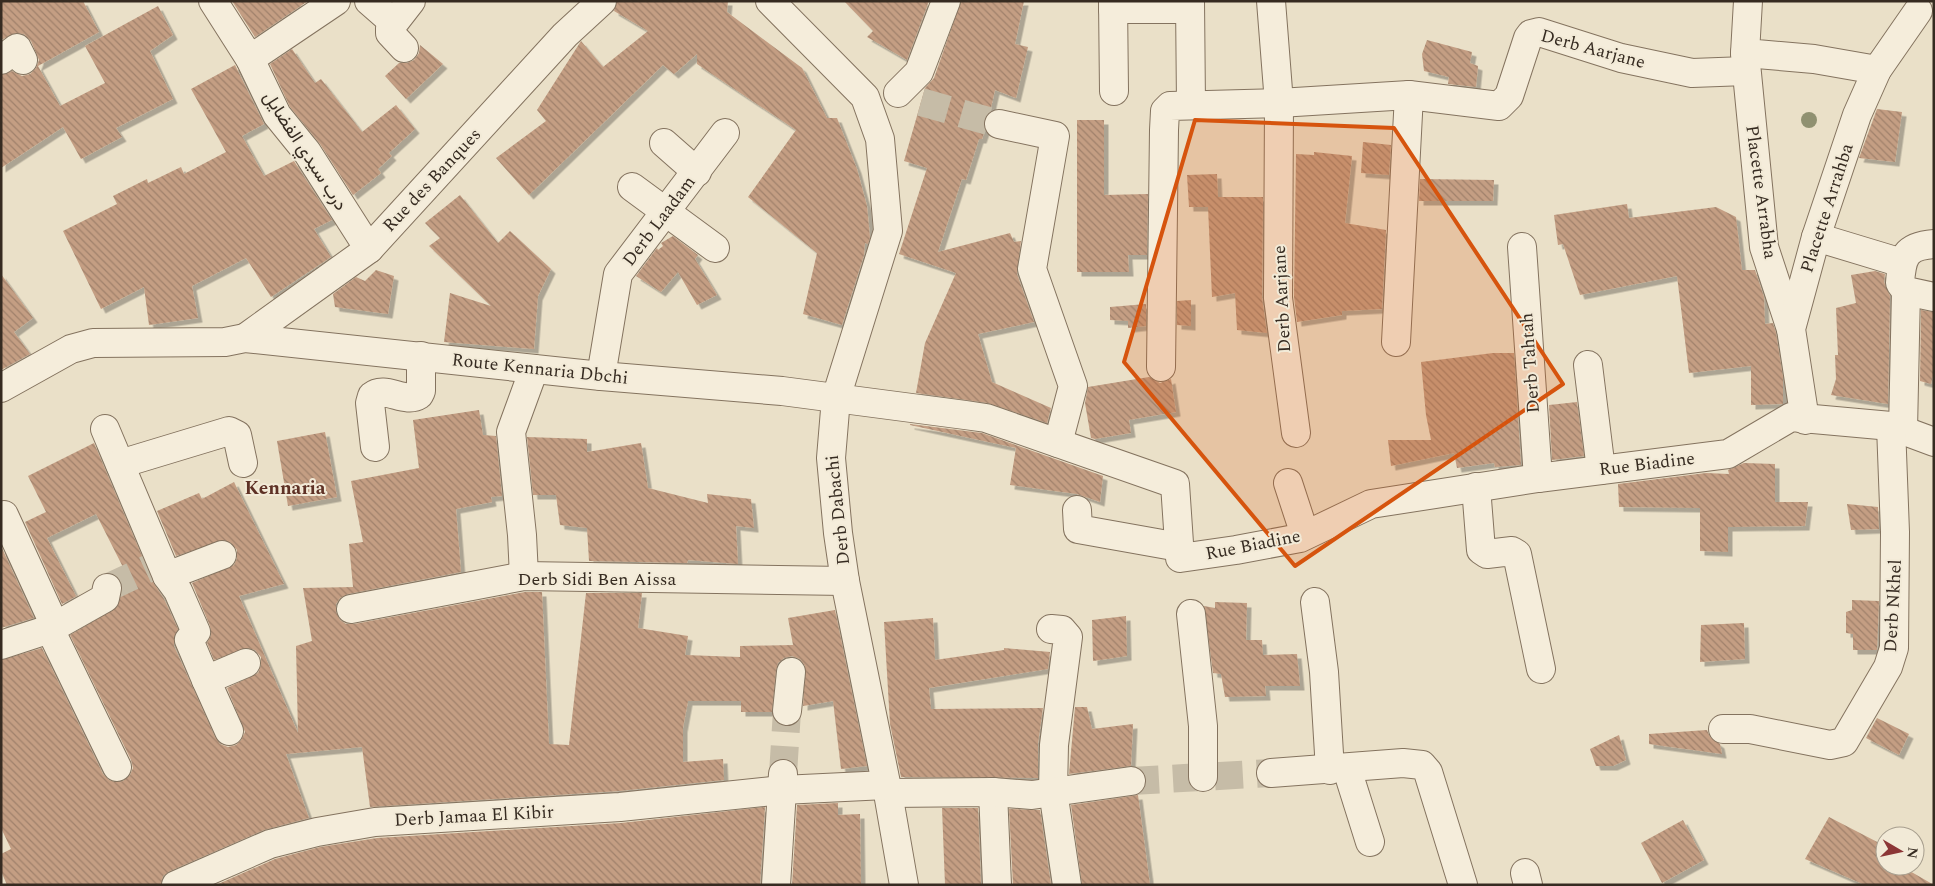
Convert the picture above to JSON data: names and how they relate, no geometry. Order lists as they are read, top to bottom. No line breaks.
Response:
{"streets":{"street":["Derb Aarjane","درب سيدي الفضايل","Rue des Banques","Placette Arrabha","Placette Arrahba","Derb Laadam","Derb Tahtah","Route Kennaria Dbchi","Rue Biadine","Derb Dabachi","Derb Sidi Ben Aissa","Derb Nkhel","Derb Jamaa El Kibir"]},"crossings":[["Derb Aarjane","Placette Arrabha"],["درب سيدي الفضايل","Rue des Banques"],["Rue des Banques","Route Kennaria Dbchi"],["Placette Arrabha","Placette Arrahba"],["Placette Arrahba","Rue Biadine"],["Derb Laadam","Route Kennaria Dbchi"],["Derb Tahtah","Rue Biadine"],["Route Kennaria Dbchi","Rue Biadine"],["Route Kennaria Dbchi","Derb Dabachi"],["Rue Biadine","Derb Dabachi"],["Rue Biadine","Derb Nkhel"],["Derb Dabachi","Derb Sidi Ben Aissa"],["Derb Dabachi","Derb Jamaa El Kibir"]],"districts":["Kennaria"],"north":"right"}
